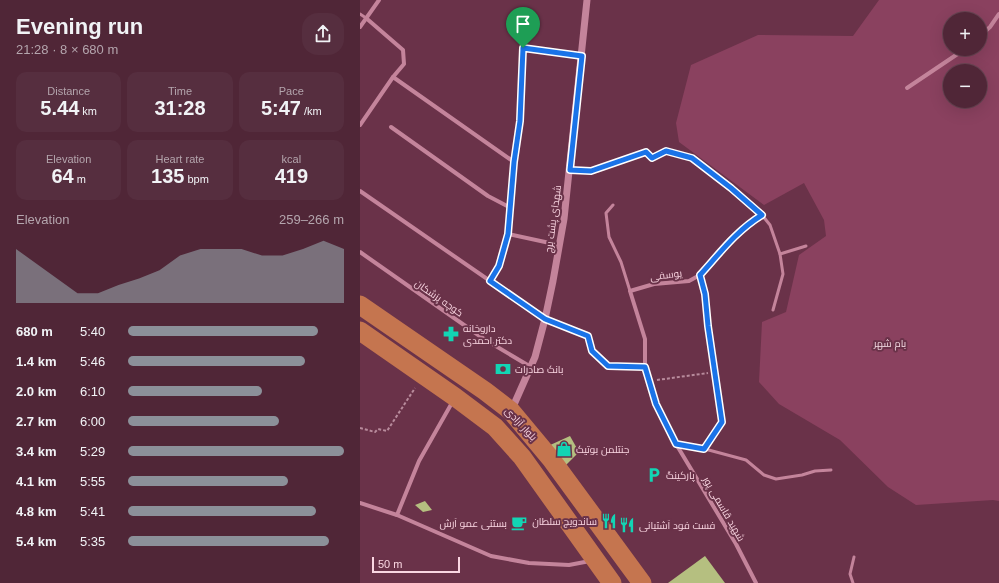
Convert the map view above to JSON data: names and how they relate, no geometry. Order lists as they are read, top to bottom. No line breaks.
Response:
{"streets":{"main road":["بلوار آزادی"],"street":["شهدای پشت برج","یوسفی","کوچه پزشکان","شهید قاسمی پور"]},"crossings":[["شهدای پشت برج","کوچه پزشکان"],["شهدای پشت برج","بلوار آزادی"]],"parks":["بام شهر"],"places":{"pharmacy":["داروخانه دکتر احمدی"],"bank":["بانک صادرات"],"shop":["جنتلمن بوتیک"],"parking":["پارکینگ"],"restaurant":["ساندویچ سلطان","فست فود آشتیانی"],"cafe":["بستنی عمو آرش"]},"scale_bar":"50 m","page":{"heading":["Evening run","21:28 · 8 × 680 m"],"map_buttons":["+","−"],"stats":[["Distance","5.44 km"],["Time","31:28"],["Pace","5:47 /km"],["Elevation","64 m"],["Heart rate","135 bpm"],["kcal","419"]],"chart":["Elevation","259–266 m"],"list":[{"name":"680 m","note":"5:40"},{"name":"1.4 km","note":"5:46"},{"name":"2.0 km","note":"6:10"},{"name":"2.7 km","note":"6:00"},{"name":"3.4 km","note":"5:29"},{"name":"4.1 km","note":"5:55"},{"name":"4.8 km","note":"5:41"},{"name":"5.4 km","note":"5:35"}],"scale":"50 m"}}
